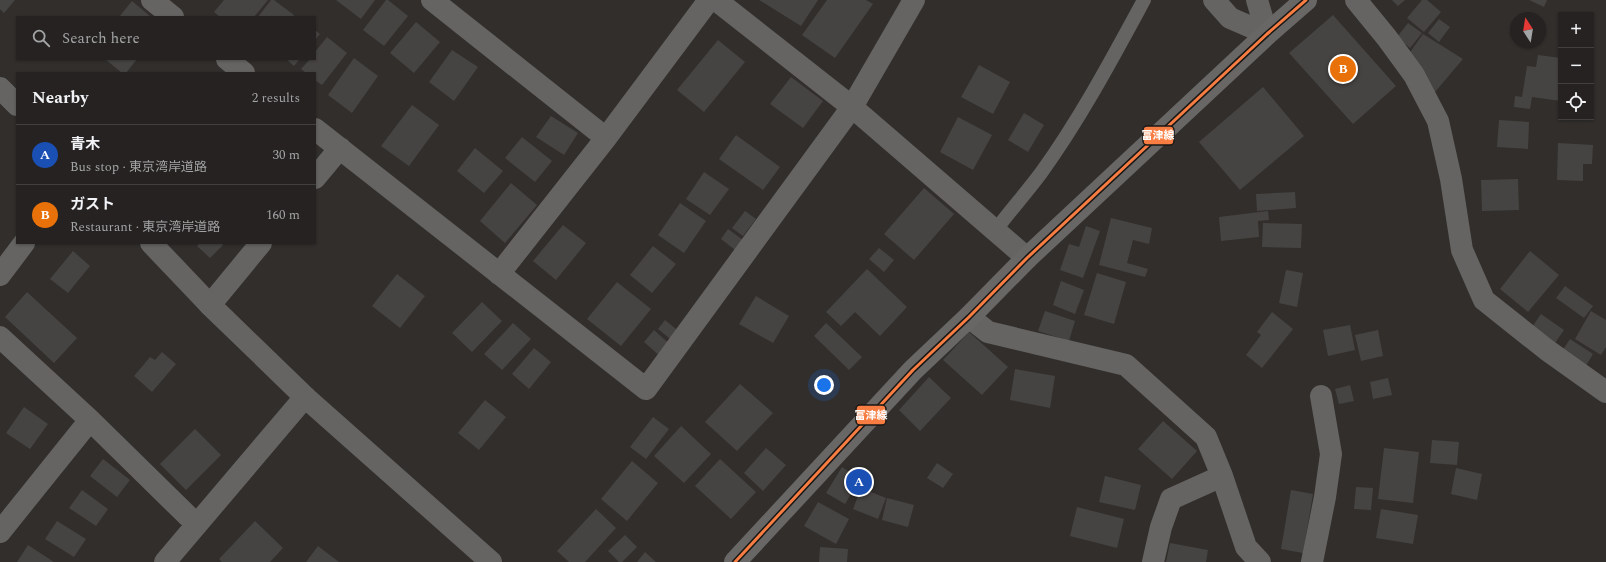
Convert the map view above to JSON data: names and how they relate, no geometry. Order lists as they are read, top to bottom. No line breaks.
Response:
{"lines":["transit line 富津線"],"north":"top","page":{"map_buttons":["+","−"],"search":"Search here","pins":["B","A"],"heading":["Nearby","2 results"],"list":[{"mark":"A","name":"青木","note":"Bus stop · 東京湾岸道路","value":"30 m"},{"mark":"B","name":"ガスト","note":"Restaurant · 東京湾岸道路","value":"160 m"}]}}
